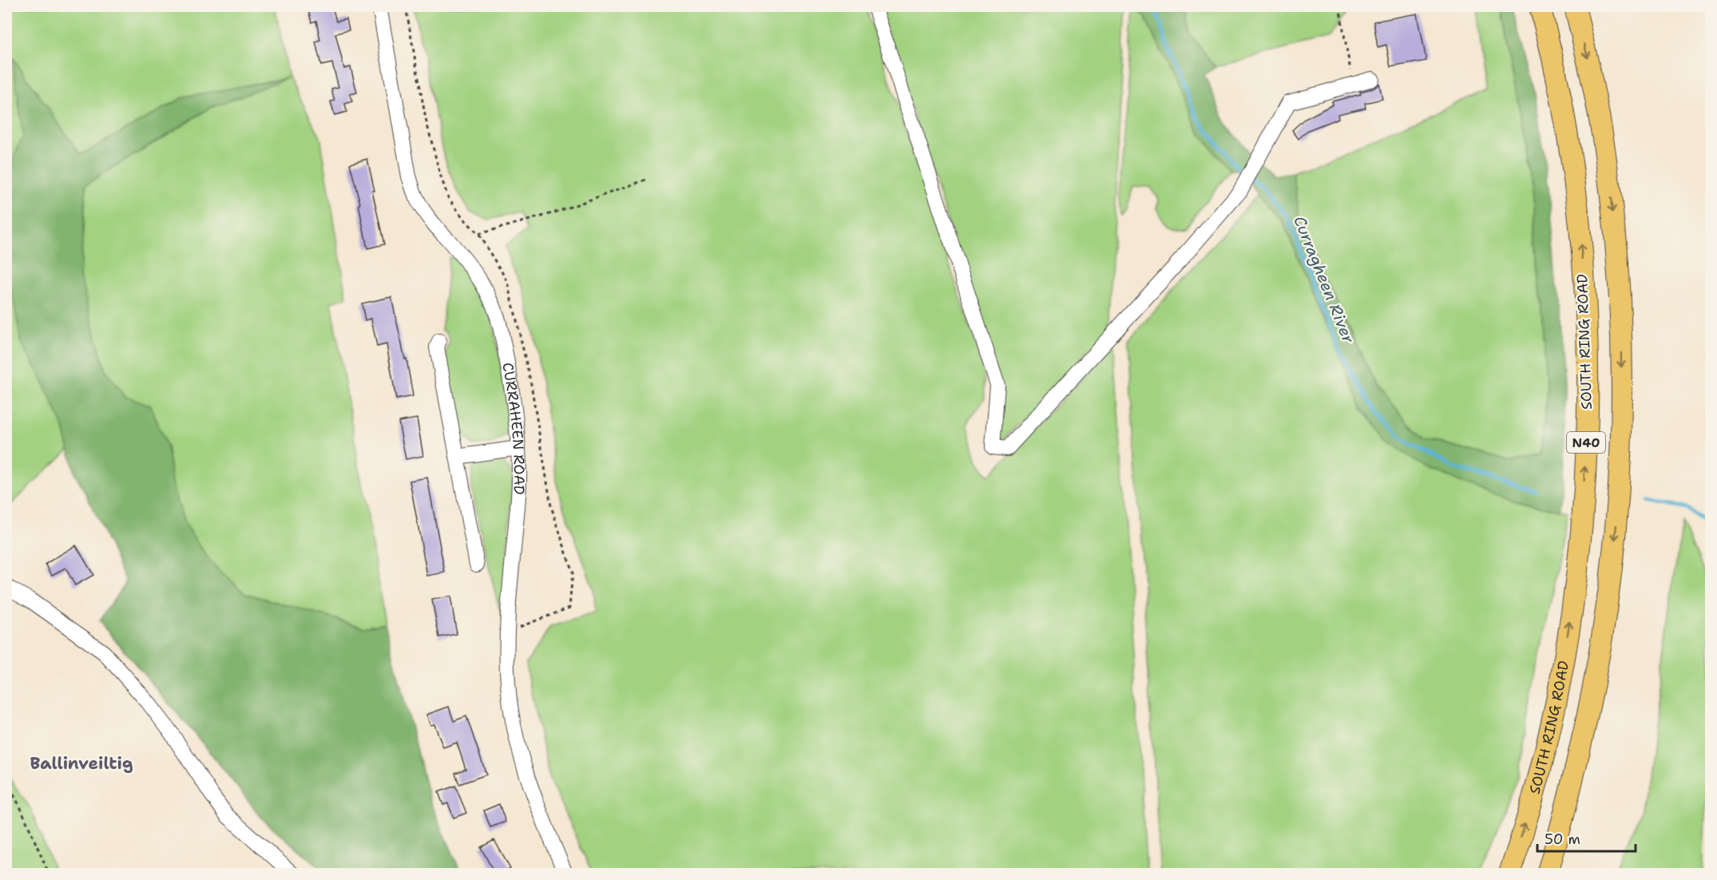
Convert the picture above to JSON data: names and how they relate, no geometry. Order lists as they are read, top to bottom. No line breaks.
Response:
{"streets":{"highway":["SOUTH RING ROAD","N40"],"street":["CURRAHEEN ROAD"]},"districts":["Ballinveiltig"],"water":["Curragheen River"],"scale_bar":"50 m"}
